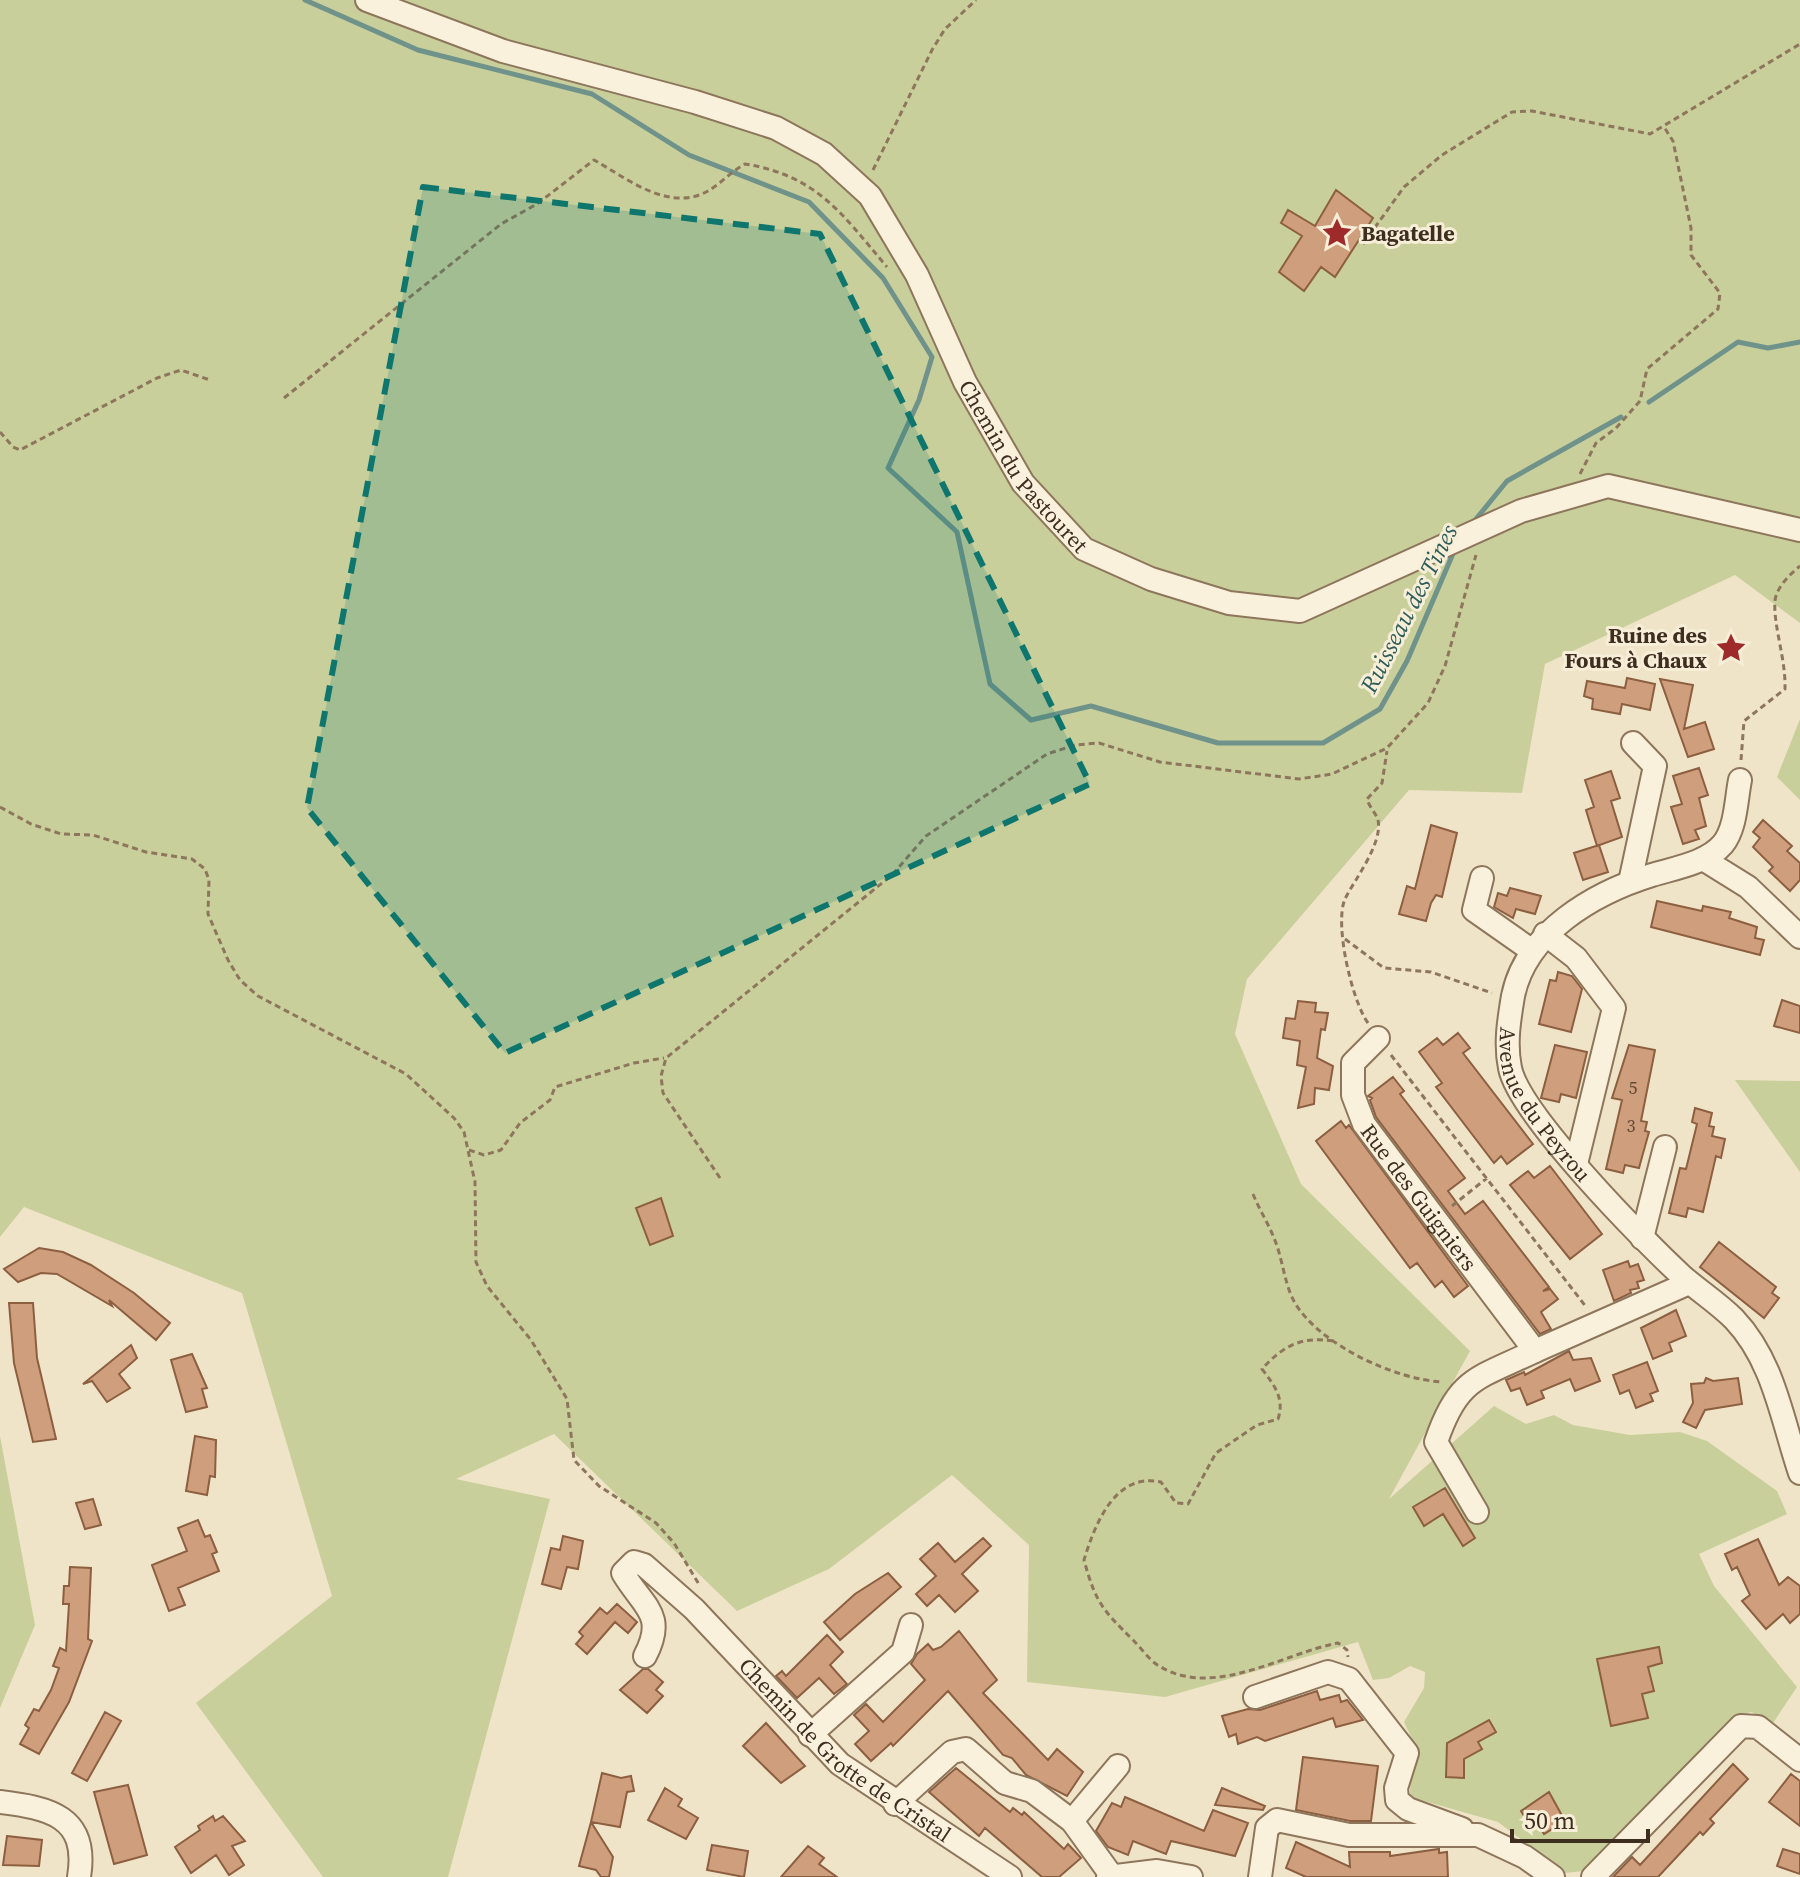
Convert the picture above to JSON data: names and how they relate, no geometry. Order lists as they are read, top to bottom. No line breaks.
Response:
{"streets":{"street":["Chemin du Pastouret","Avenue du Peyrou","Rue des Guigniers","Chemin de Grotte de Cristal"]},"water":["Ruisseau des Tines"],"places":{"place":["Bagatelle","Ruine des Fours à Chaux"]},"house_numbers":["5","3"],"scale_bar":"50 m"}
